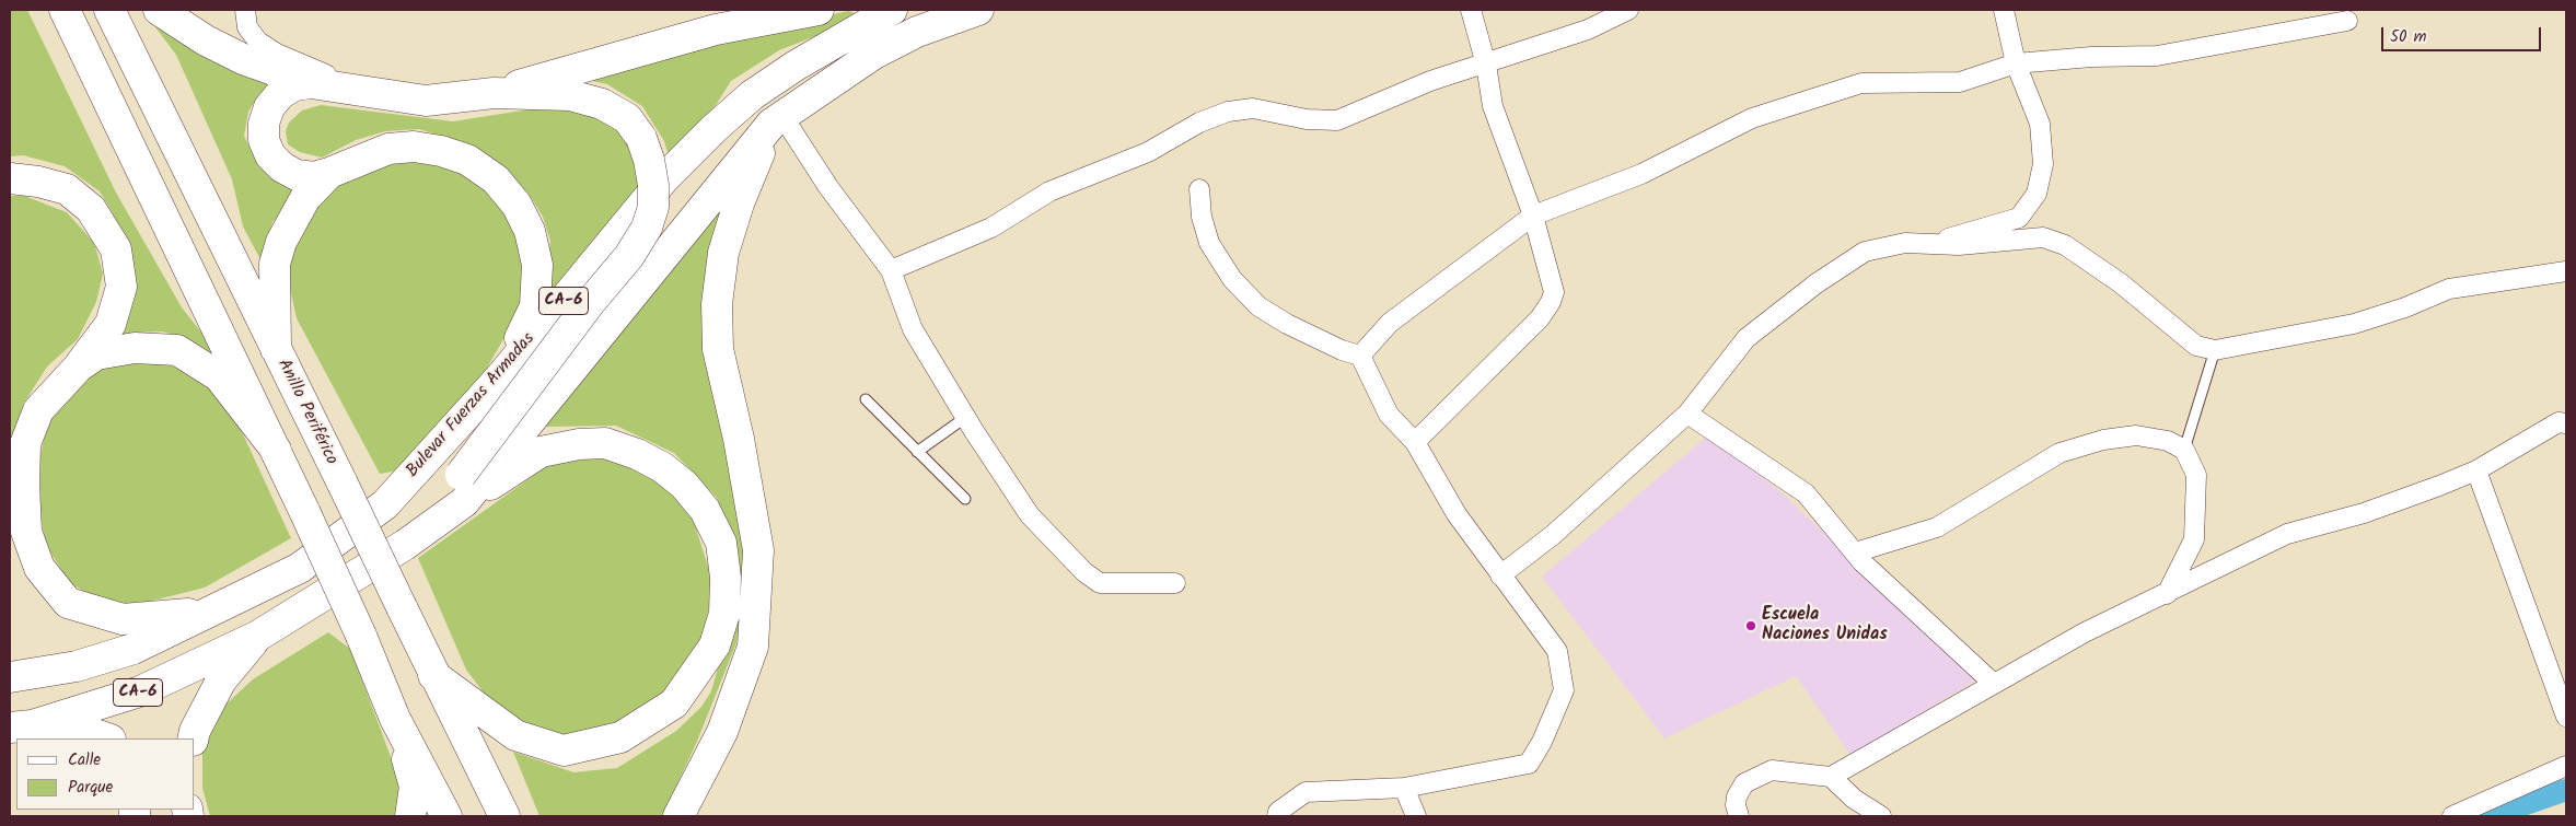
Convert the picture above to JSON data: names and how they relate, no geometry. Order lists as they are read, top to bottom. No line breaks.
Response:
{"streets":{"highway":["CA-6","Bulevar Fuerzas Armadas","Anillo Periférico"]},"places":["Escuela Naciones Unidas"],"legend":["Calle","Parque"],"scale_bar":"50 m"}
